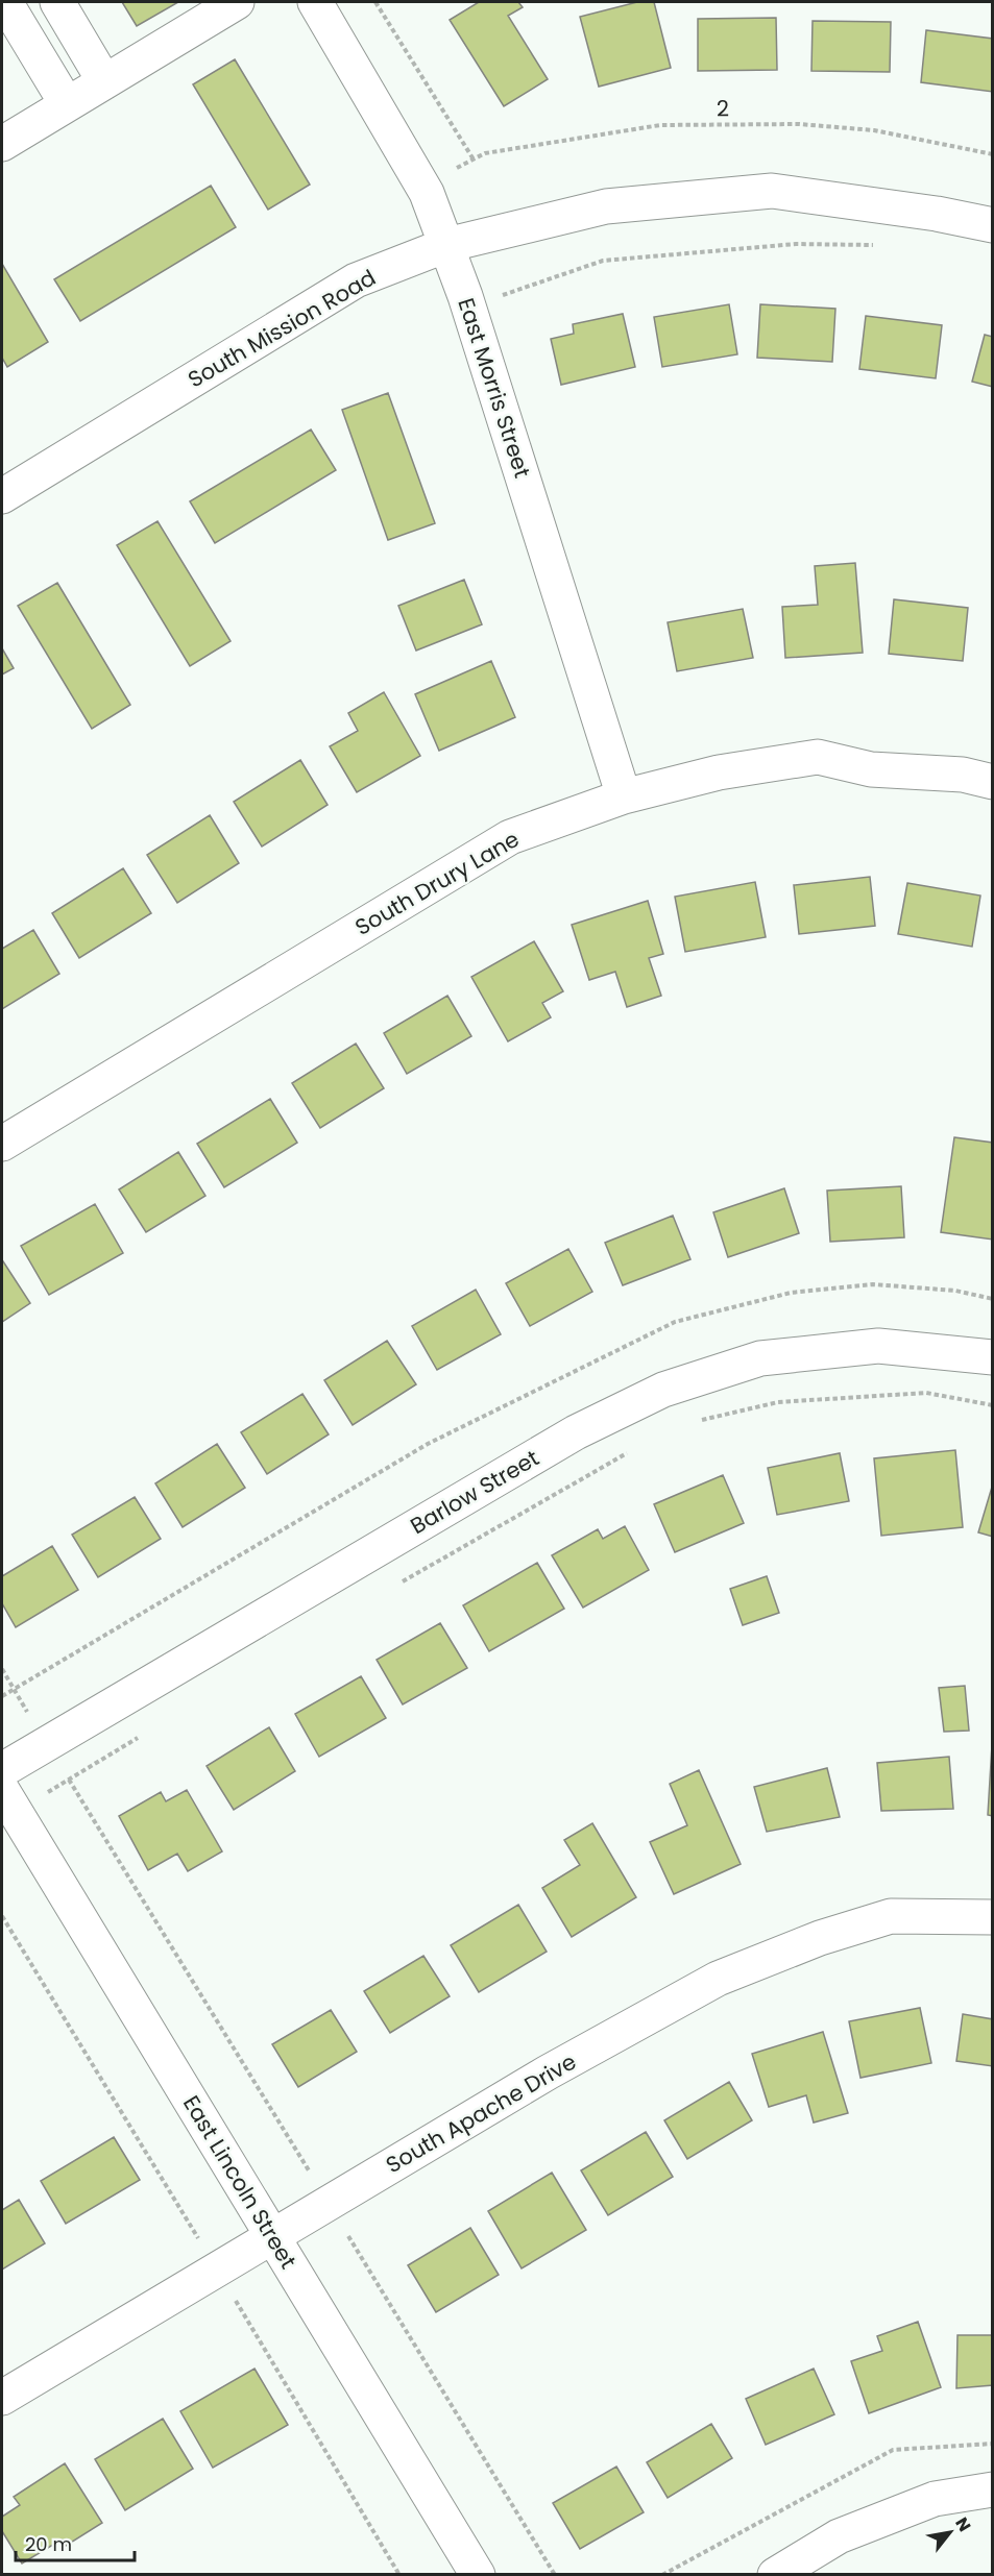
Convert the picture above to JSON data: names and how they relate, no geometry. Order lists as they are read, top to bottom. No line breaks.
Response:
{"streets":{"street":["South Mission Road","East Morris Street","South Drury Lane","Barlow Street","South Apache Drive","East Lincoln Street"],"path":["2"]},"crossings":[["South Mission Road","East Morris Street"],["East Morris Street","South Drury Lane"],["South Apache Drive","East Lincoln Street"]],"scale_bar":"20 m","north":"top right"}
